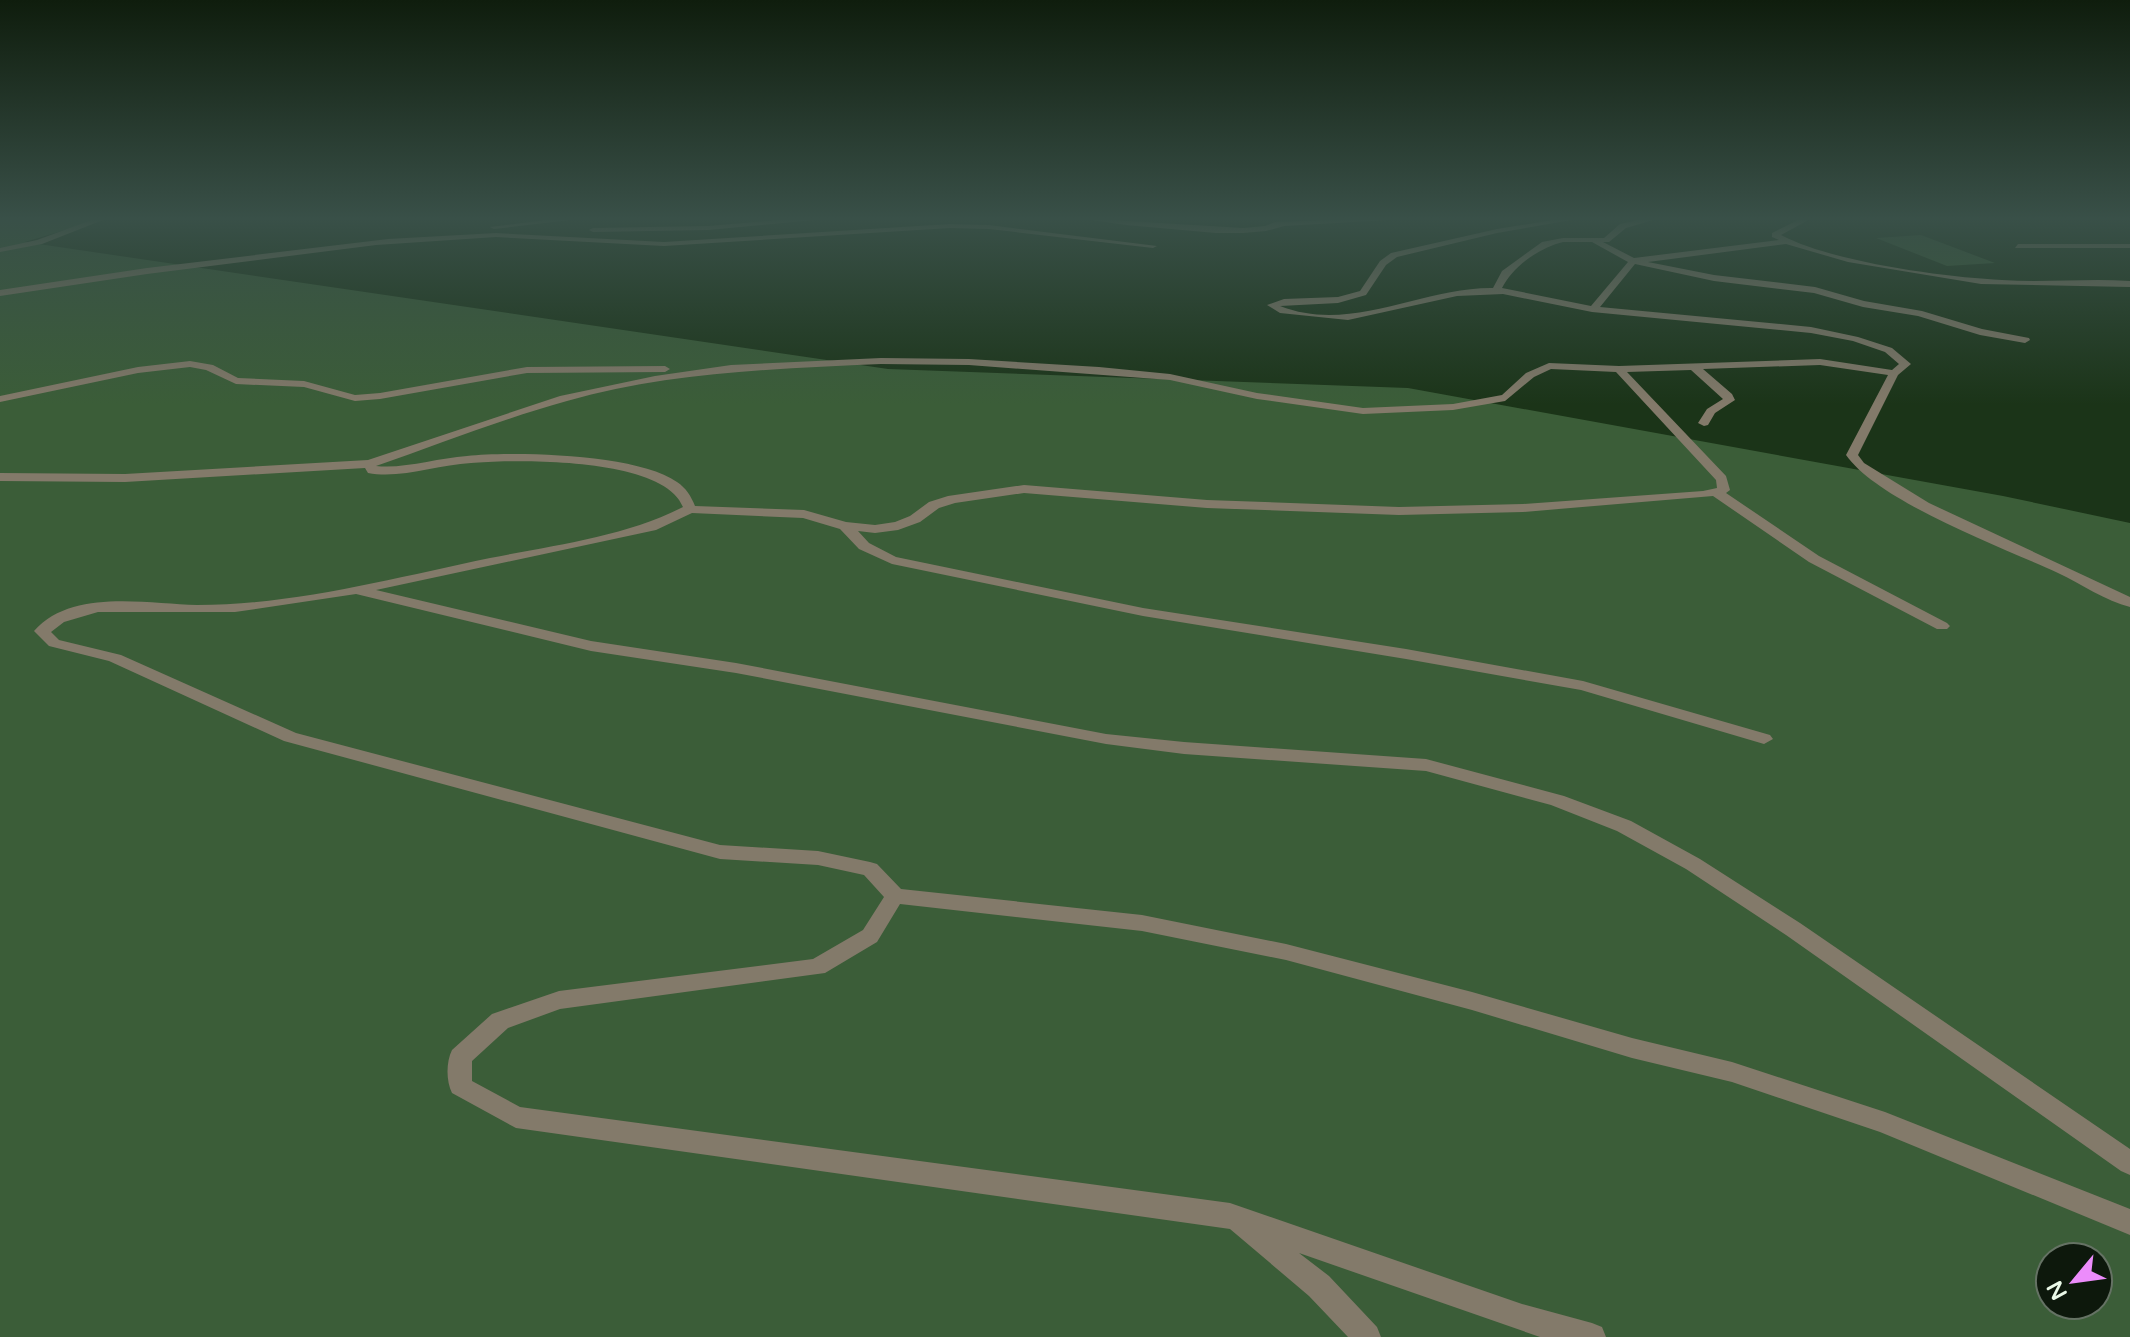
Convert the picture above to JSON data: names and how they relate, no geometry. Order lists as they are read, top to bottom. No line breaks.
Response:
{"north":"bottom left"}
